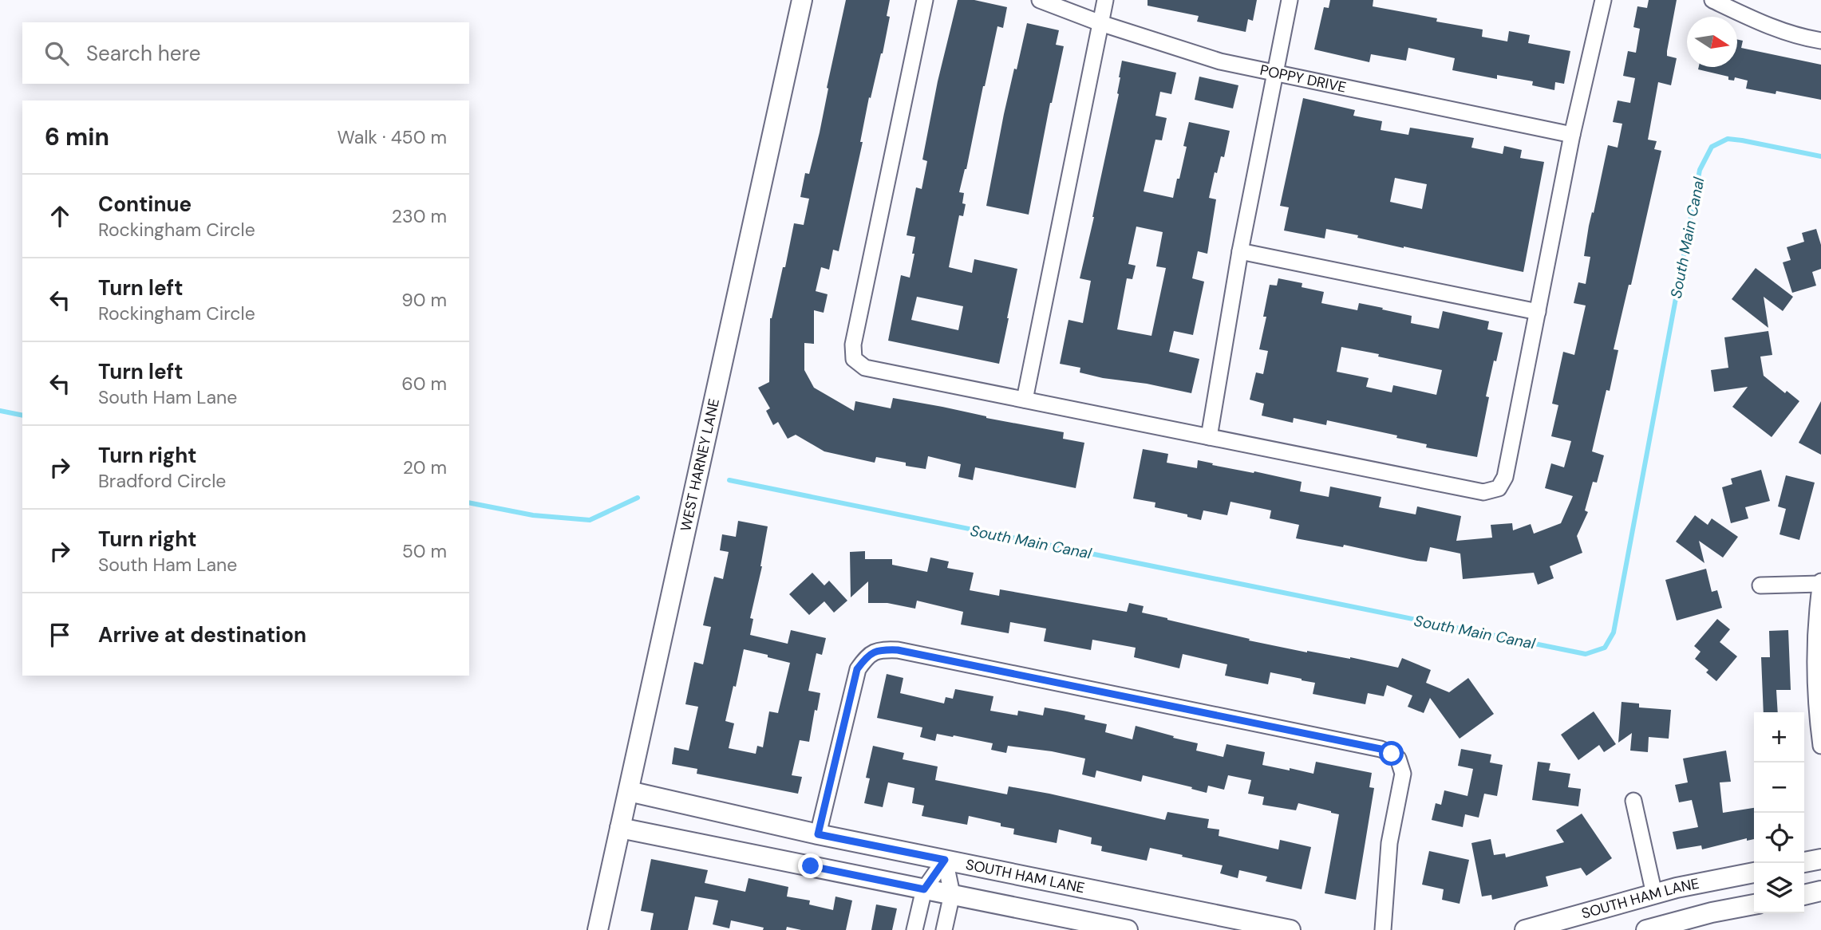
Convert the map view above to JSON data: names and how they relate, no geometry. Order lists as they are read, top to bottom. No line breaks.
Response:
{"streets":{"main road":["WEST HARNEY LANE","SOUTH HAM LANE"],"street":["POPPY DRIVE"]},"crossings":[["WEST HARNEY LANE","SOUTH HAM LANE"]],"water":["South Main Canal"],"north":"right","page":{"search":"Search here","heading":["6 min","Walk · 450 m"],"list":[["Continue","Rockingham Circle","230 m"],["Turn left","Rockingham Circle","90 m"],["Turn left","South Ham Lane","60 m"],["Turn right","Bradford Circle","20 m"],["Turn right","South Ham Lane","50 m"],"Arrive at destination"],"map_buttons":["+","−"]}}
